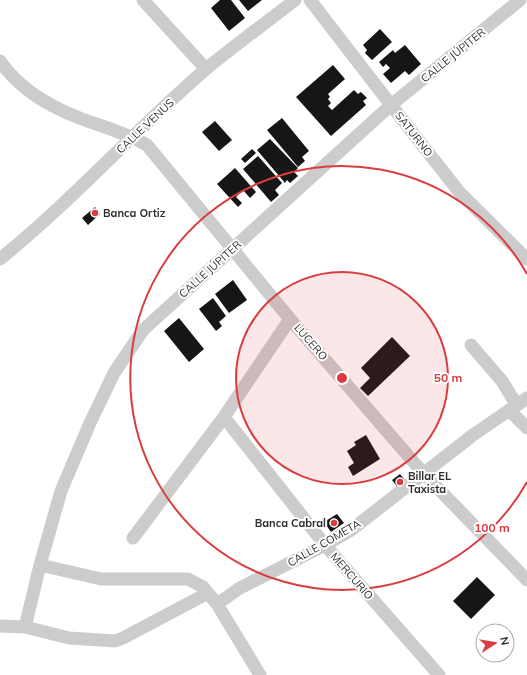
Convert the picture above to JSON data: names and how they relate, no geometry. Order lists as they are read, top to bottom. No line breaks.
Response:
{"streets":{"street":["CALLE JÚPITER","CALLE VENUS","SATURNO","LUCERO","CALLE COMETA","MERCURIO"]},"crossings":[["CALLE JÚPITER","SATURNO"],["CALLE JÚPITER","LUCERO"],["CALLE VENUS","LUCERO"],["LUCERO","CALLE COMETA"],["CALLE COMETA","MERCURIO"]],"places":["Banca Ortiz","Billar EL Taxista","Banca Cabral"],"north":"right","rings":["50 m","100 m"]}
